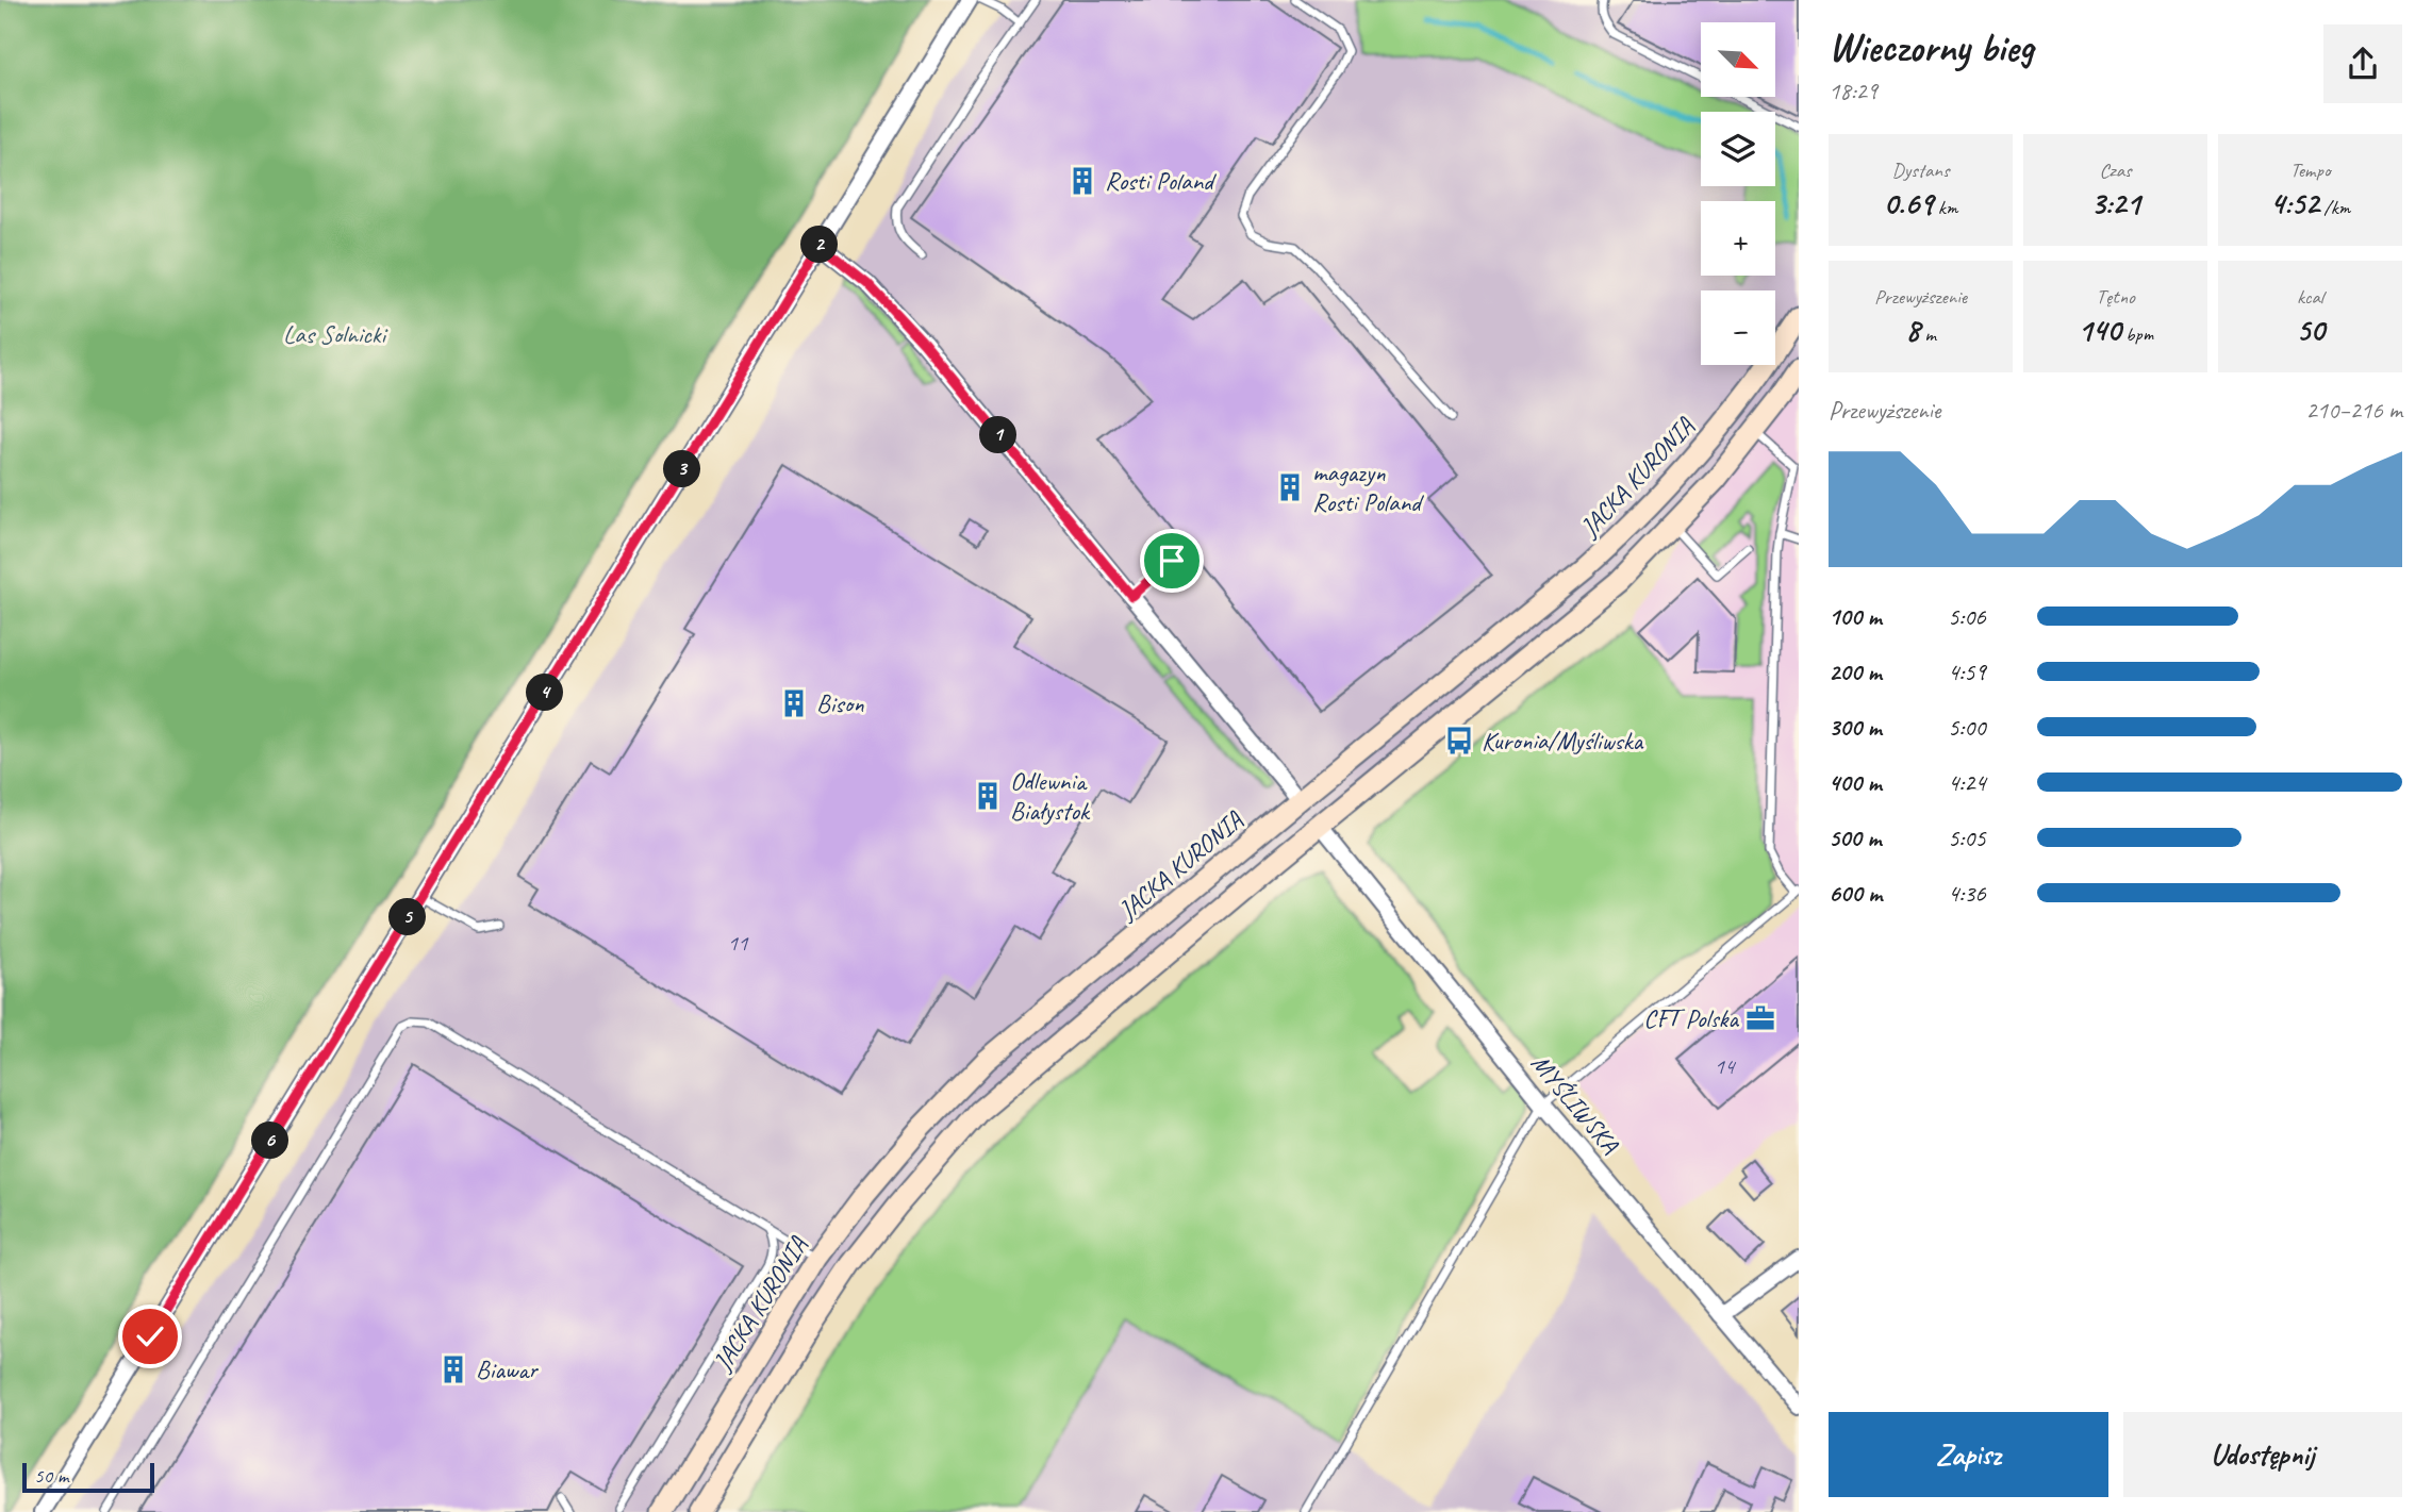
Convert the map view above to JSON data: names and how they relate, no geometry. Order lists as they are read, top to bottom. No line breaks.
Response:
{"streets":{"main road":["JACKA KURONIA"],"street":["MYŚLIWSKA"]},"parks":["Las Solnicki"],"places":{"building":["Rosti Poland","magazyn Rosti Poland","Bison","Odlewnia Białystok","Biawar"],"bus stop":["Kuronia/Myśliwska"],"office":["CFT Polska"]},"house_numbers":["11","14"],"scale_bar":"50 m","north":"bottom right","page":{"heading":["Wieczorny bieg","18:29"],"map_buttons":["+","−"],"stats":[["Dystans","0.69 km"],["Czas","3:21"],["Tempo","4:52 /km"],["Przewyższenie","8 m"],["Tętno","140 bpm"],["kcal","50"]],"pins":["2","1","3","4","5","6"],"chart":["Przewyższenie","210–216 m"],"list":[{"name":"100 m","note":"5:06"},{"name":"200 m","note":"4:59"},{"name":"300 m","note":"5:00"},{"name":"400 m","note":"4:24"},{"name":"500 m","note":"5:05"},{"name":"600 m","note":"4:36"}],"buttons":["Zapisz","Udostępnij"],"scale":"50 m"}}
